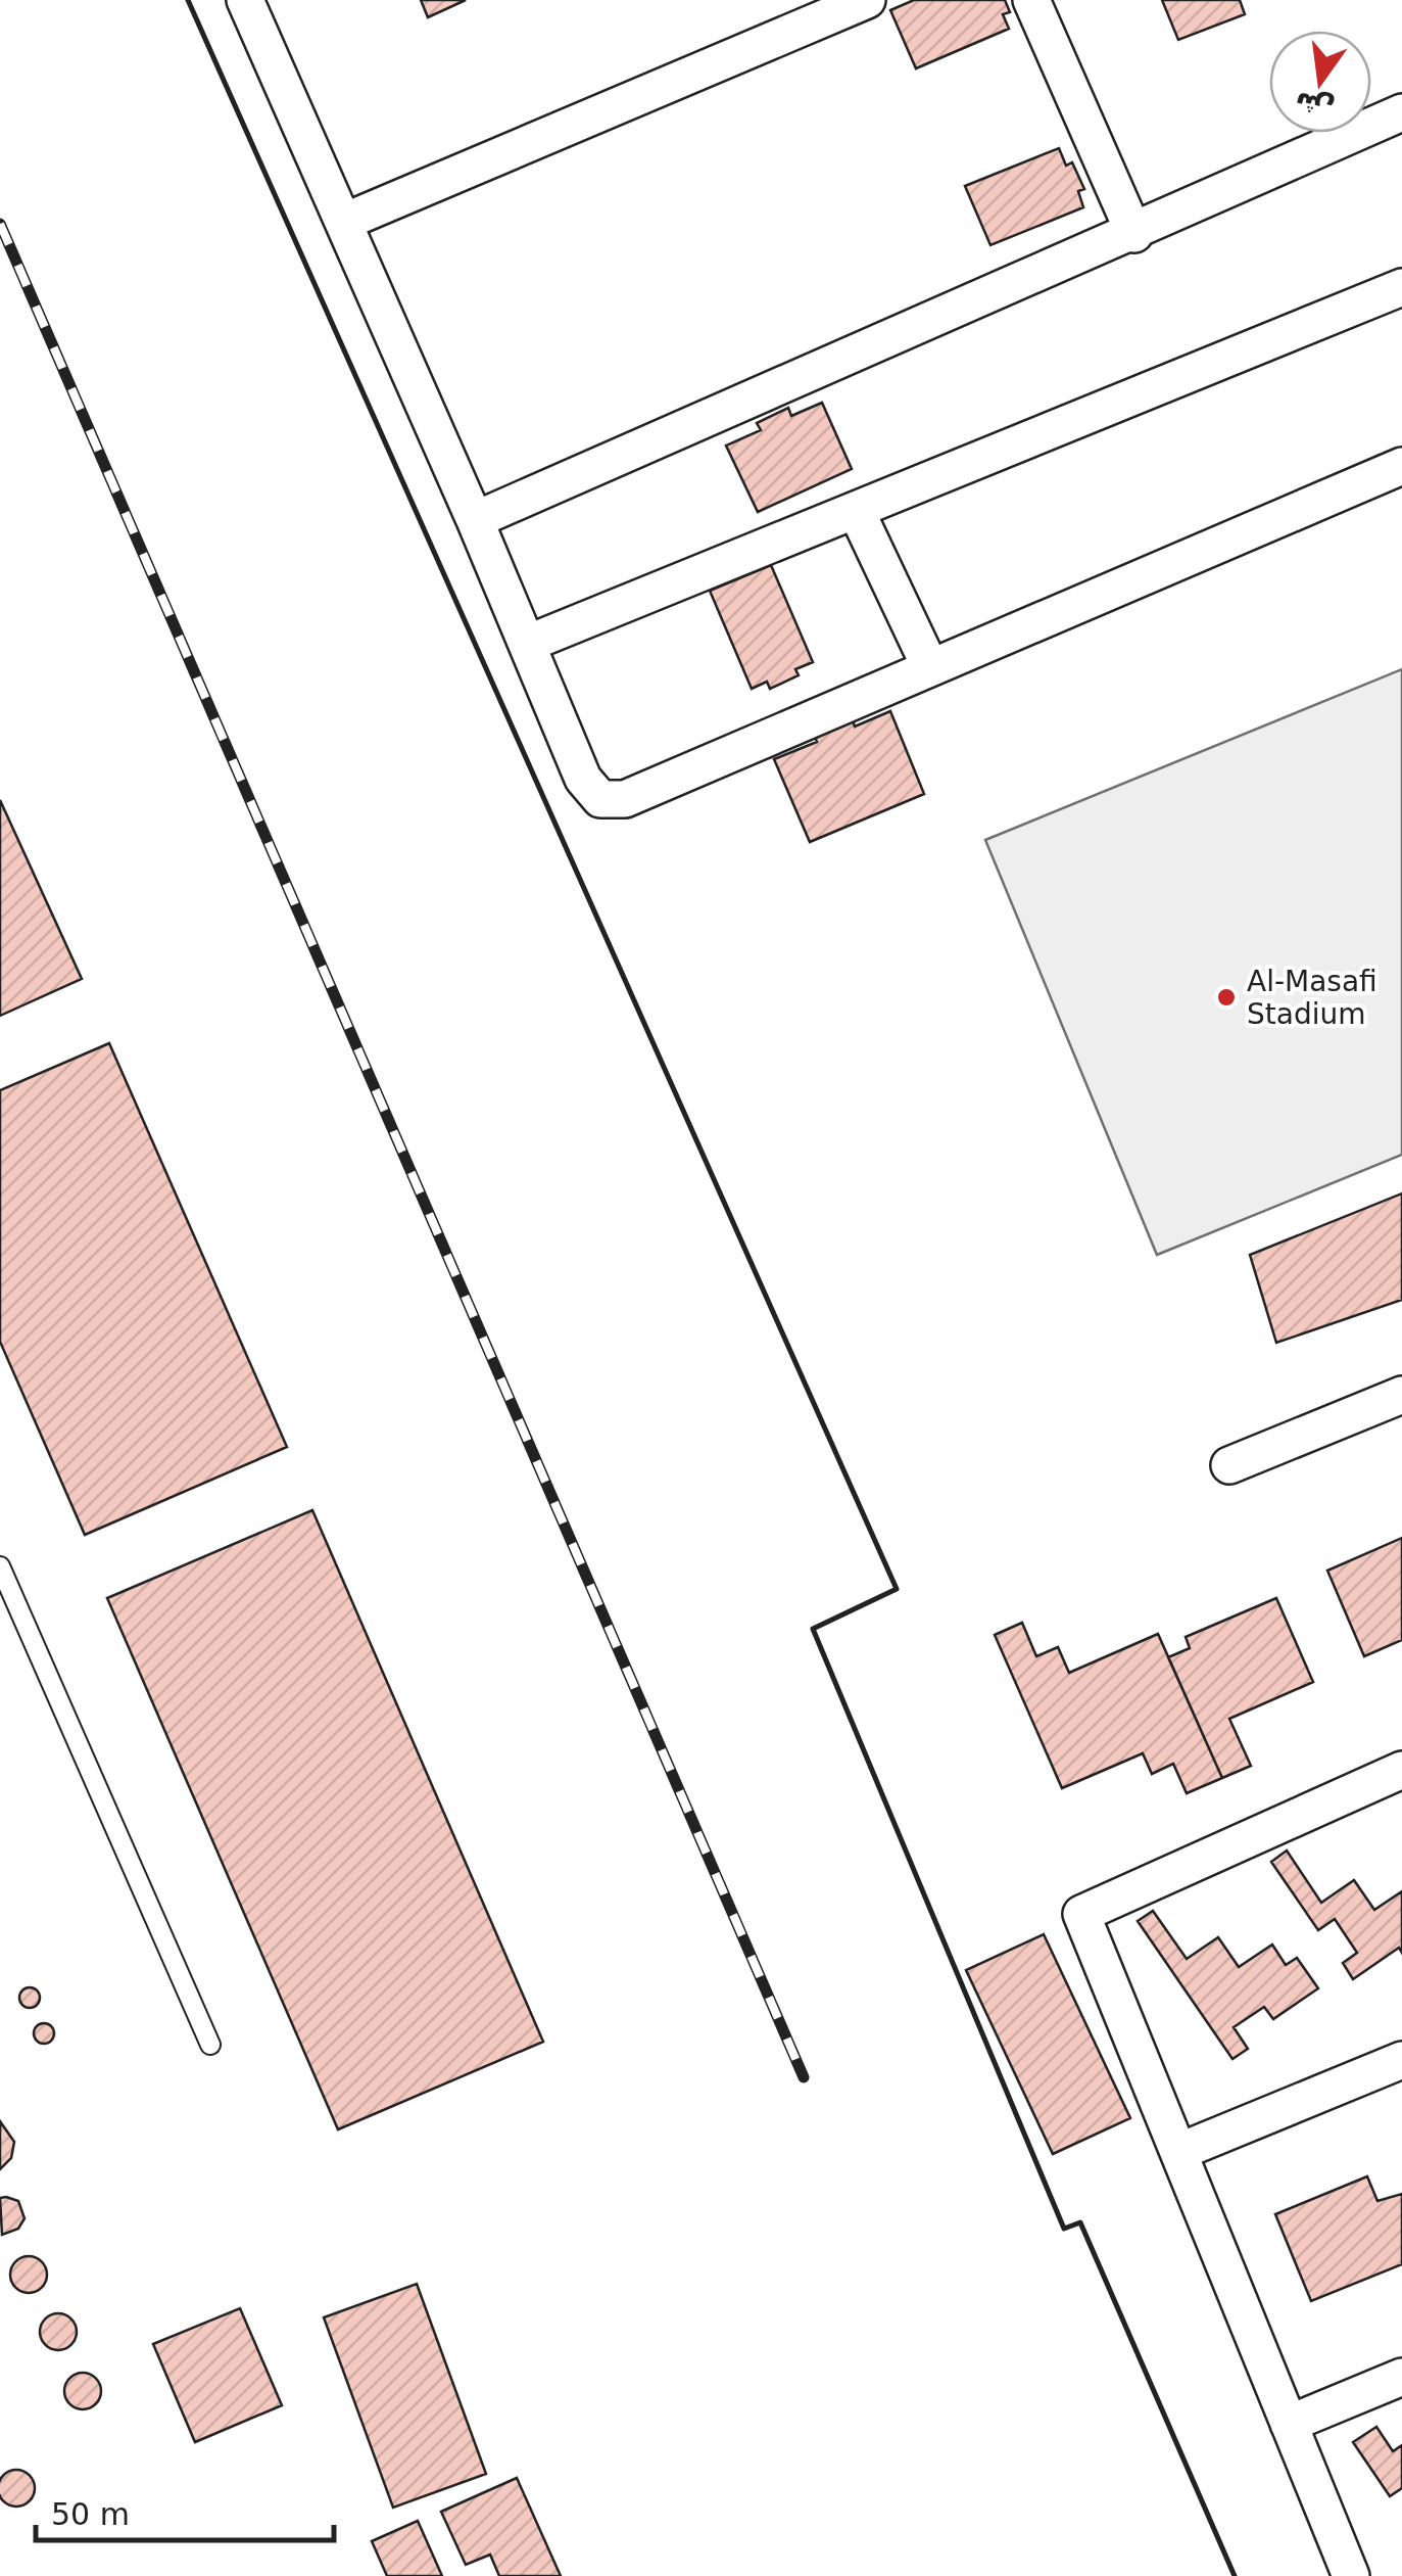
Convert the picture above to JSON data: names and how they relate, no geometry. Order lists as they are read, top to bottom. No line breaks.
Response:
{"places":["Al-Masafi Stadium"],"scale_bar":"50 m","north":"bottom"}
